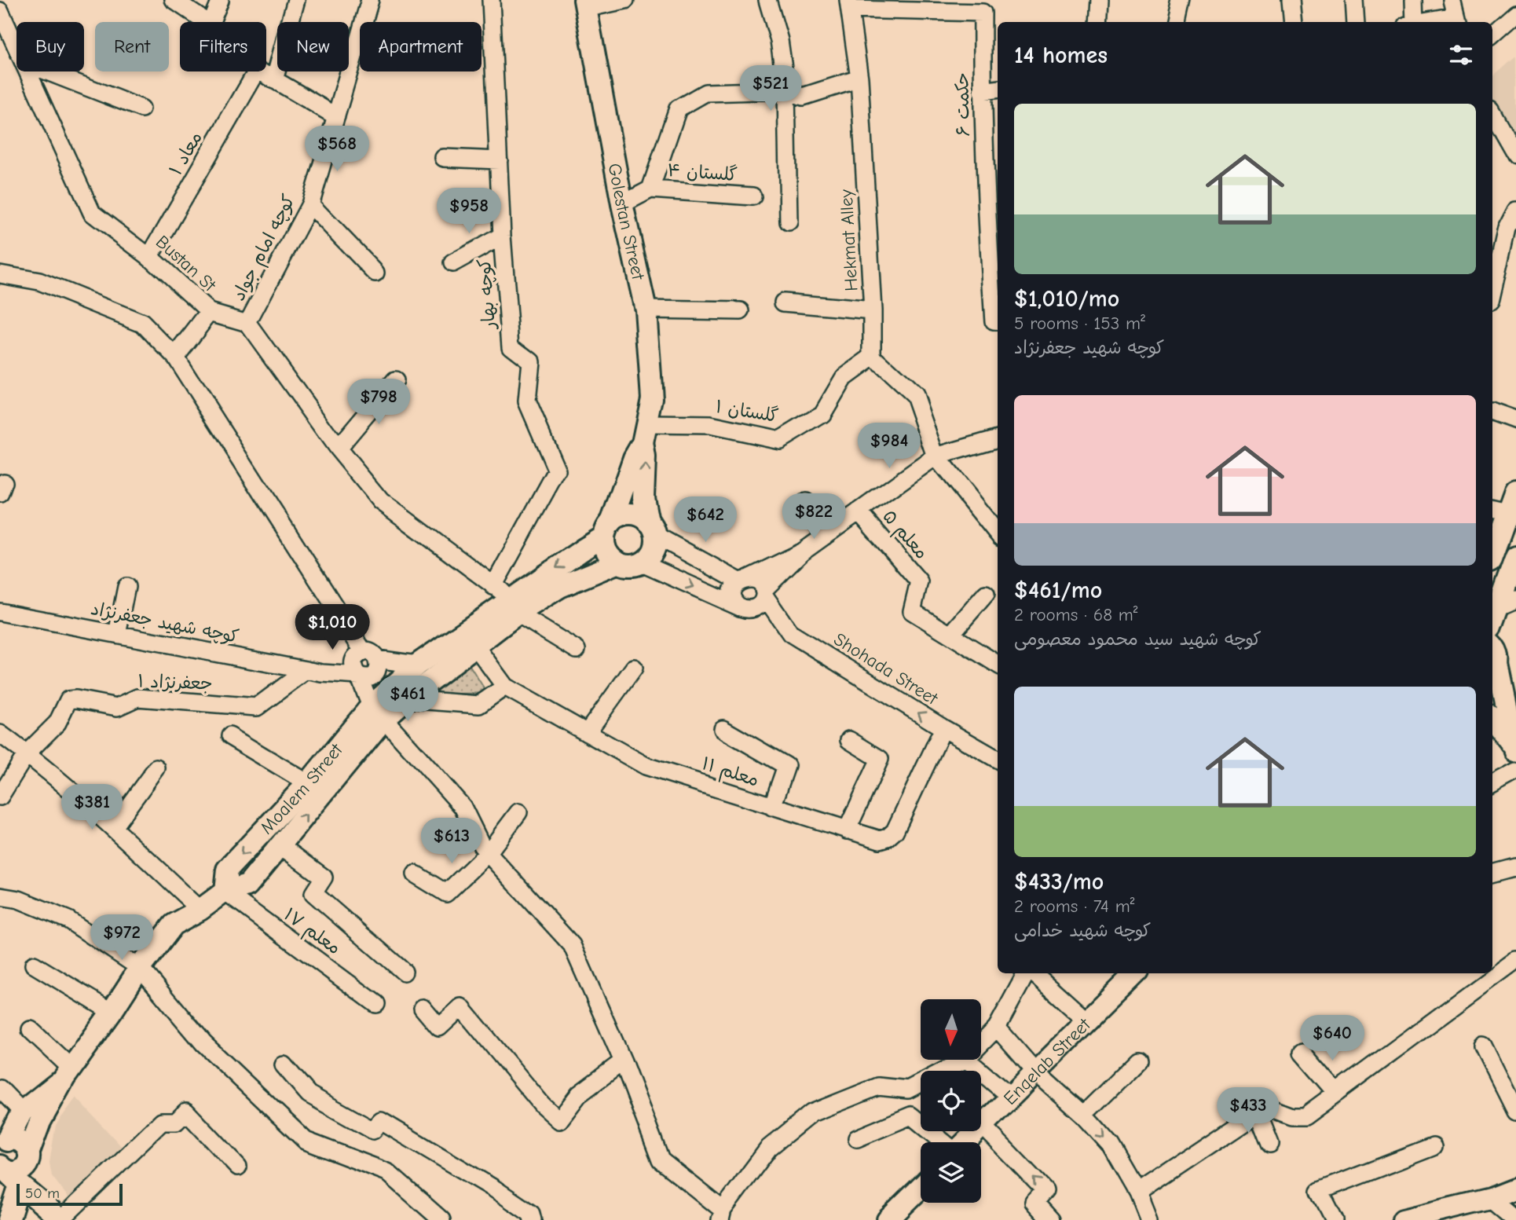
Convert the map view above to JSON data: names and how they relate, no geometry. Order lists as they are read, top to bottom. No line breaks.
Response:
{"streets":{"main road":["Golestan Street","Moalem Street","Enqelab Street"],"street":["حکمت ۶","معاد ۱","گلستان ۴","Hekmat Alley","کوچه امام جواد","Bustan St","کوچه بهار","گلستان ۱","معلم ۵","کوچه شهید جعفرنژاد","Shohada Street","جعفرنژاد ۱","معلم ۱۱","معلم ۱۷"]},"crossings":[["حکمت ۶","Hekmat Alley"],["معاد ۱","Bustan St"],["Golestan Street","گلستان ۱"],["Hekmat Alley","گلستان ۱"],["کوچه شهید جعفرنژاد","جعفرنژاد ۱"],["کوچه شهید جعفرنژاد","Moalem Street"],["Shohada Street","معلم ۱۱"],["معلم ۱۱","Moalem Street"],["Moalem Street","معلم ۱۷"]],"one_way":["Shohada Street"],"scale_bar":"50 m","north":"bottom","page":{"chip":["Buy","Rent","Filters","New","Apartment"],"heading":"14 homes","price":["$521","$568","$958","$798","$984","$822","$642","$1,010","$461","$381","$613","$972","$640","$433"],"list":[{"name":"$1,010/mo","note":"5 rooms · 153 m² · کوچه شهید جعفرنژاد"},{"name":"$461/mo","note":"2 rooms · 68 m² · کوچه شهید سید محمود معصومی"},{"name":"$433/mo","note":"2 rooms · 74 m² · کوچه شهید خدامی"}],"scale":"50 m"}}
